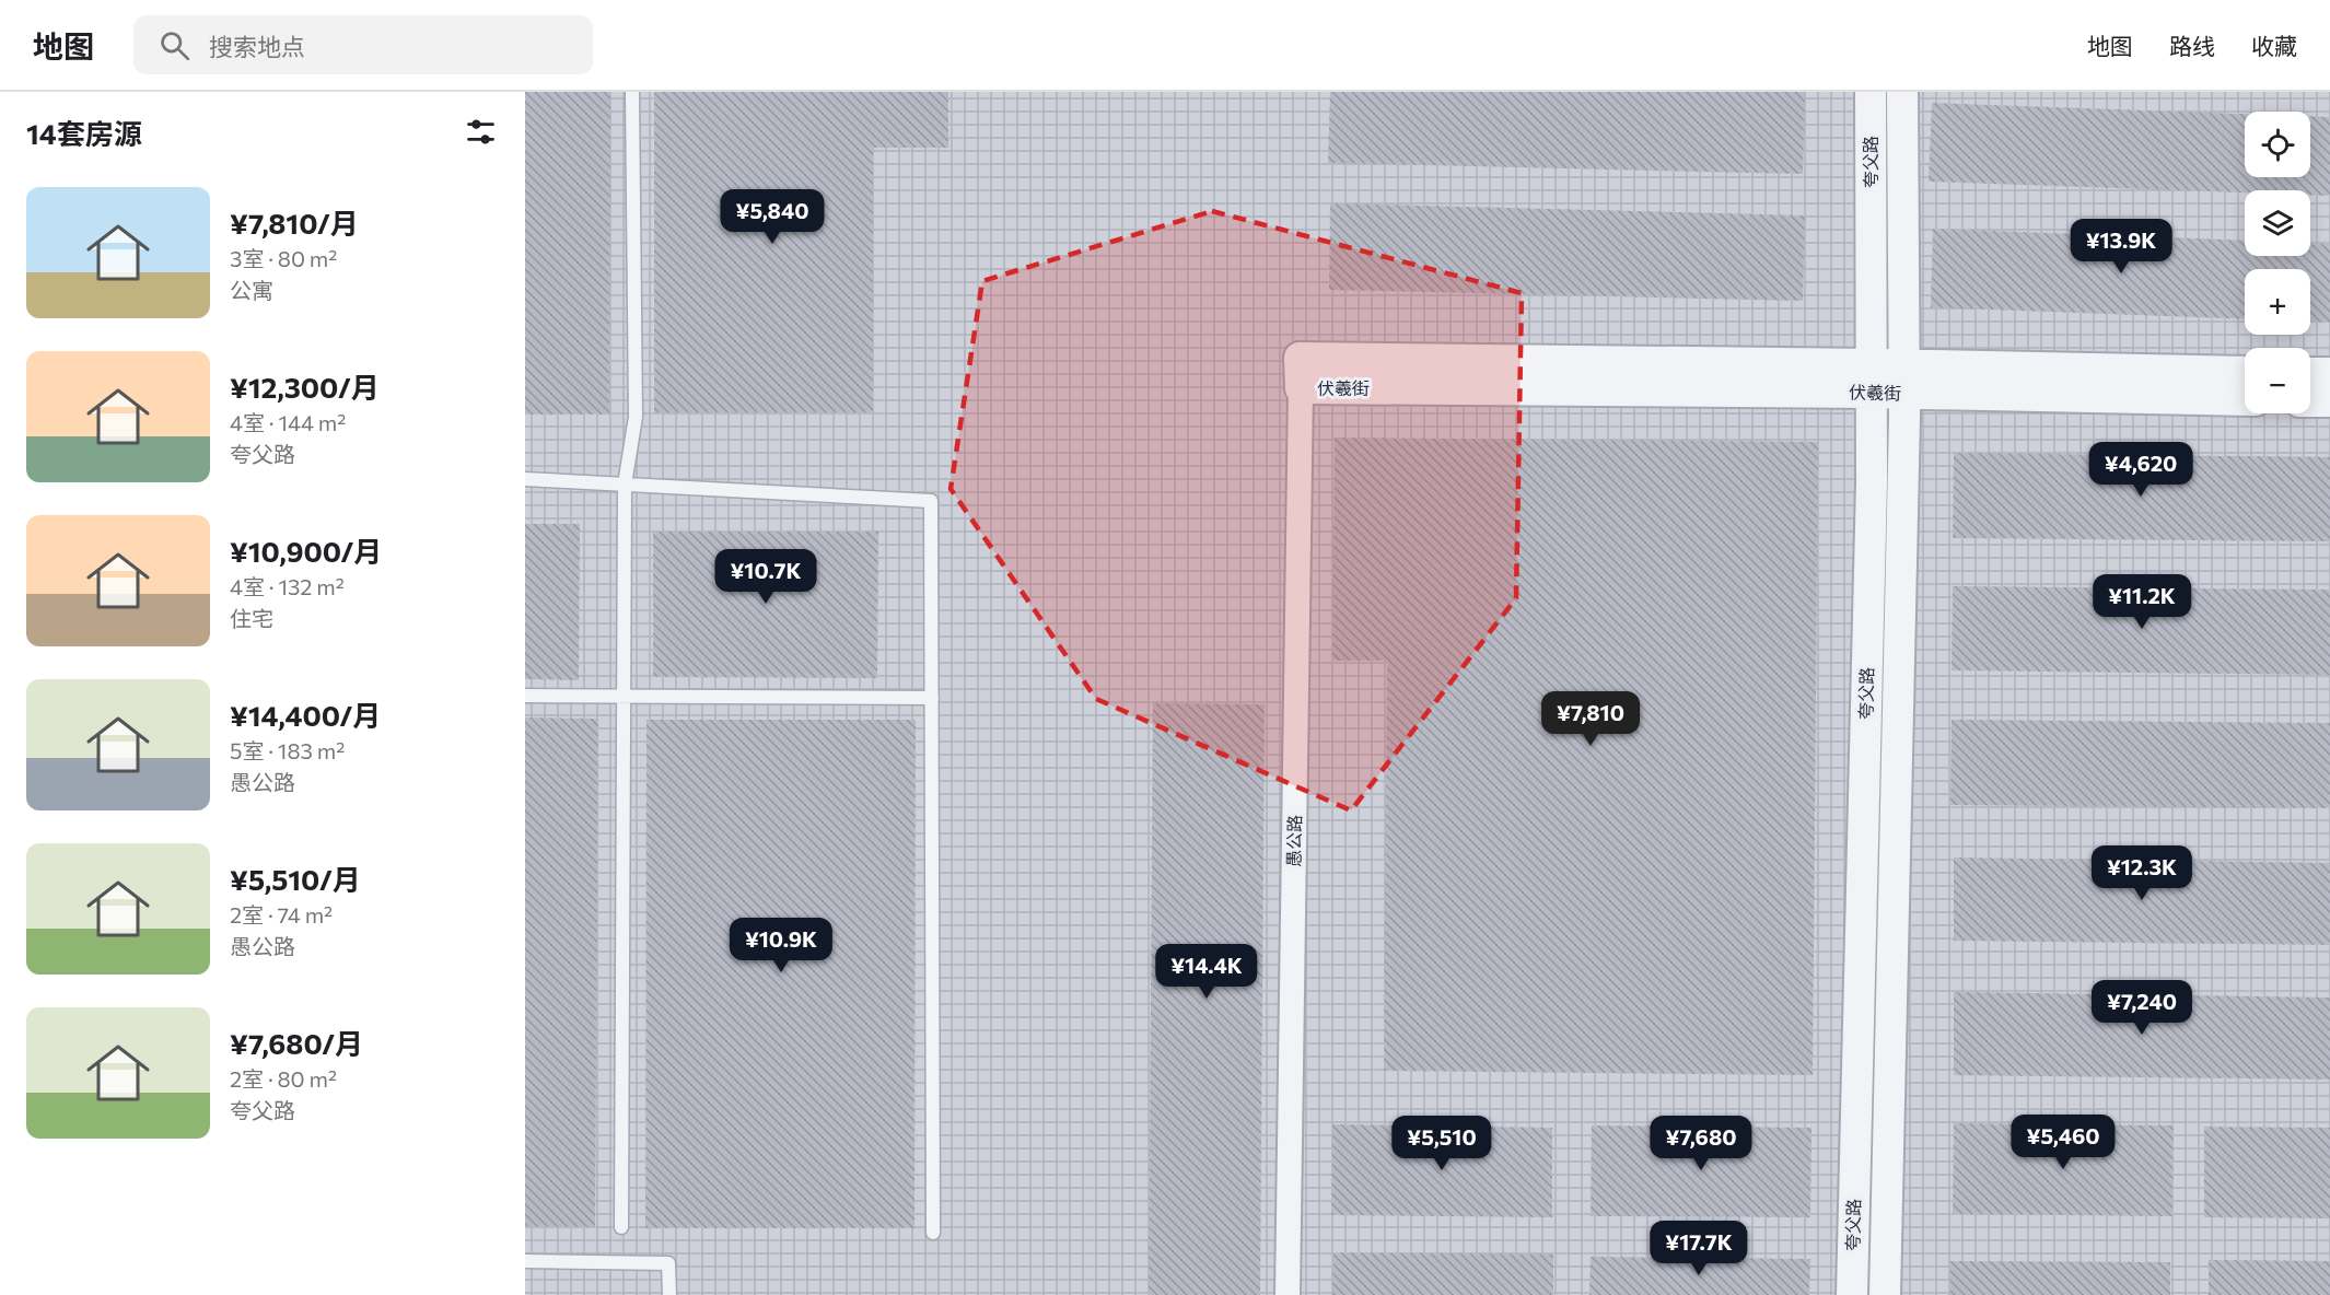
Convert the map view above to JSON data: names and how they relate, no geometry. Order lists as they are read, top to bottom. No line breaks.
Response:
{"streets":{"street":["夸父路","伏羲街","愚公路"]},"crossings":[["夸父路","伏羲街"],["伏羲街","愚公路"]],"page":{"header":"地图","search":"搜索地点","nav":["地图","路线","收藏"],"heading":"14套房源","map_buttons":["+","−"],"list":[{"name":"¥7,810/月","note":"3室 · 80 m² · 公寓"},{"name":"¥12,300/月","note":"4室 · 144 m² · 夸父路"},{"name":"¥10,900/月","note":"4室 · 132 m² · 住宅"},{"name":"¥14,400/月","note":"5室 · 183 m² · 愚公路"},{"name":"¥5,510/月","note":"2室 · 74 m² · 愚公路"},{"name":"¥7,680/月","note":"2室 · 80 m² · 夸父路"}],"price":["¥5,840","¥13.9K","¥4,620","¥10.7K","¥11.2K","¥7,810","¥12.3K","¥10.9K","¥14.4K","¥7,240","¥5,460","¥5,510","¥7,680","¥17.7K"]}}
